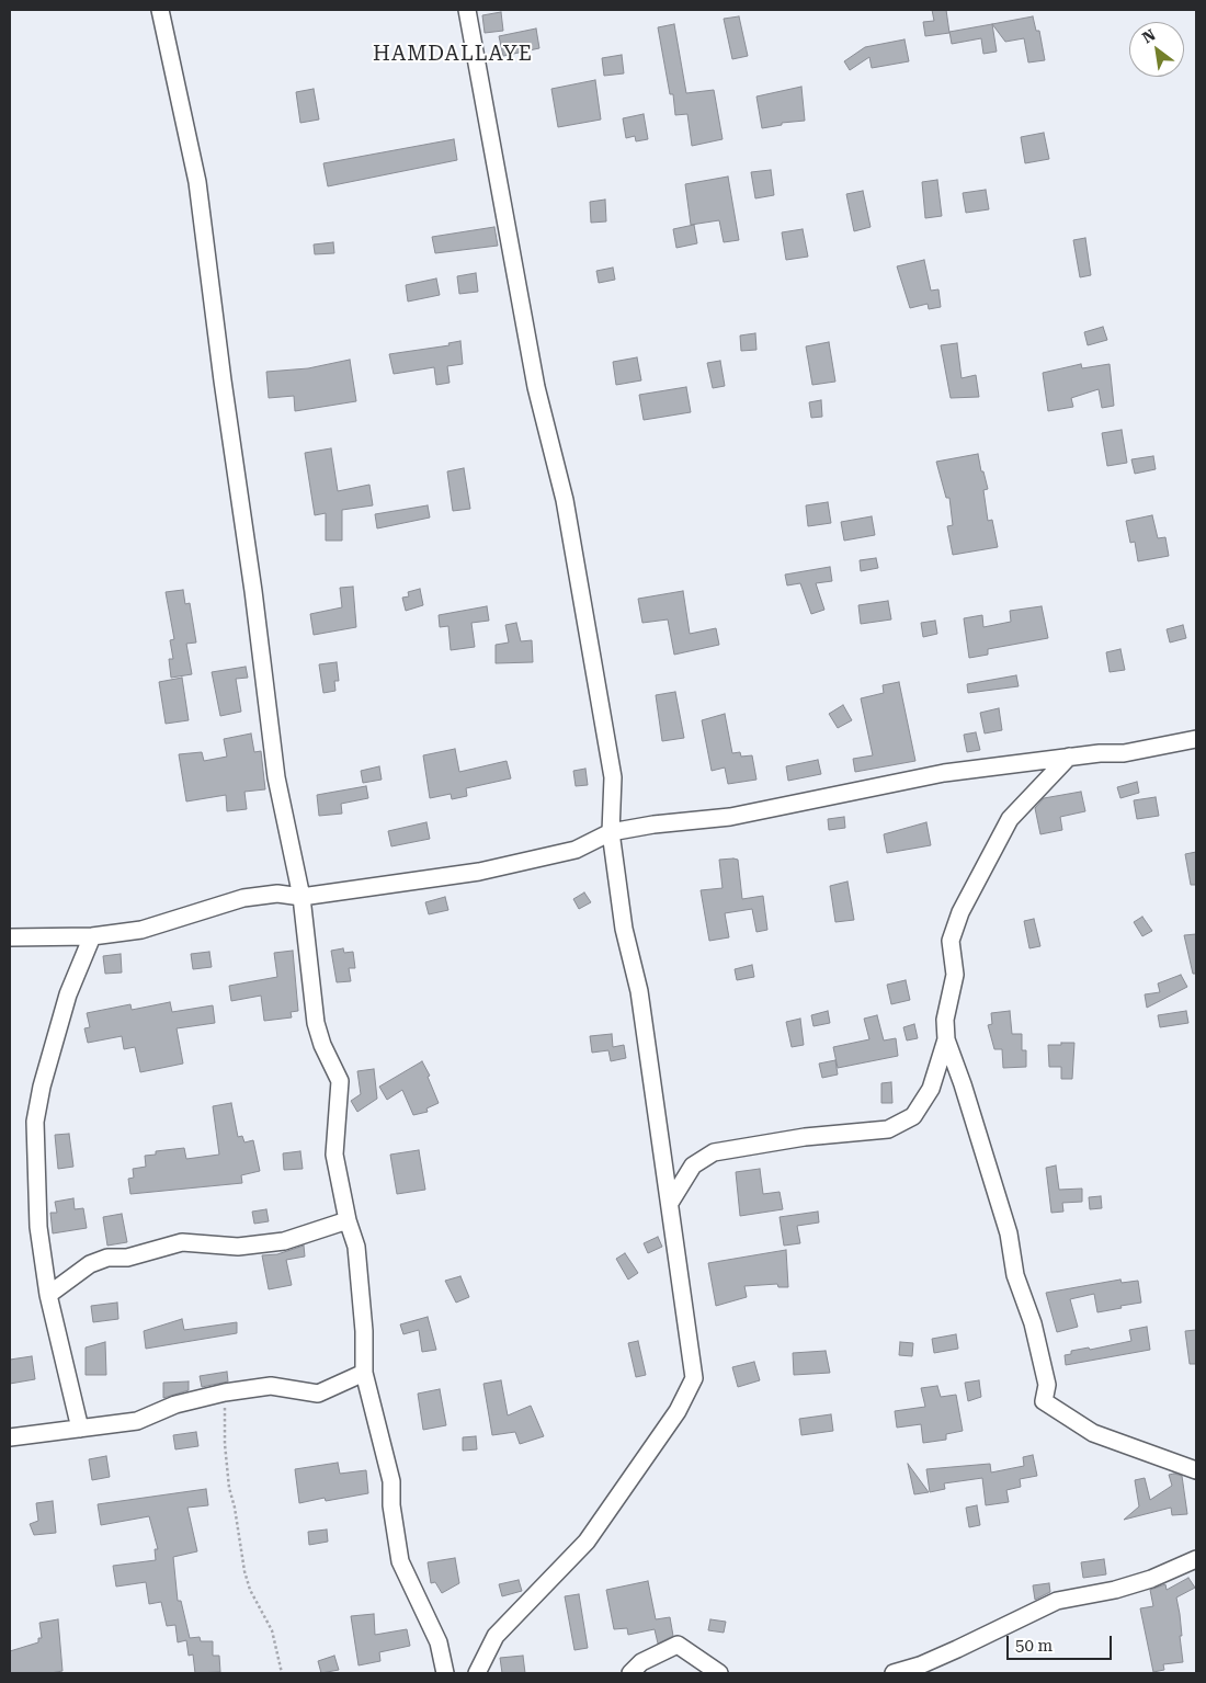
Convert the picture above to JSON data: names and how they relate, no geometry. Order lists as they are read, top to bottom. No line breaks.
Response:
{"districts":["HAMDALLAYE"],"scale_bar":"50 m","north":"top left"}
